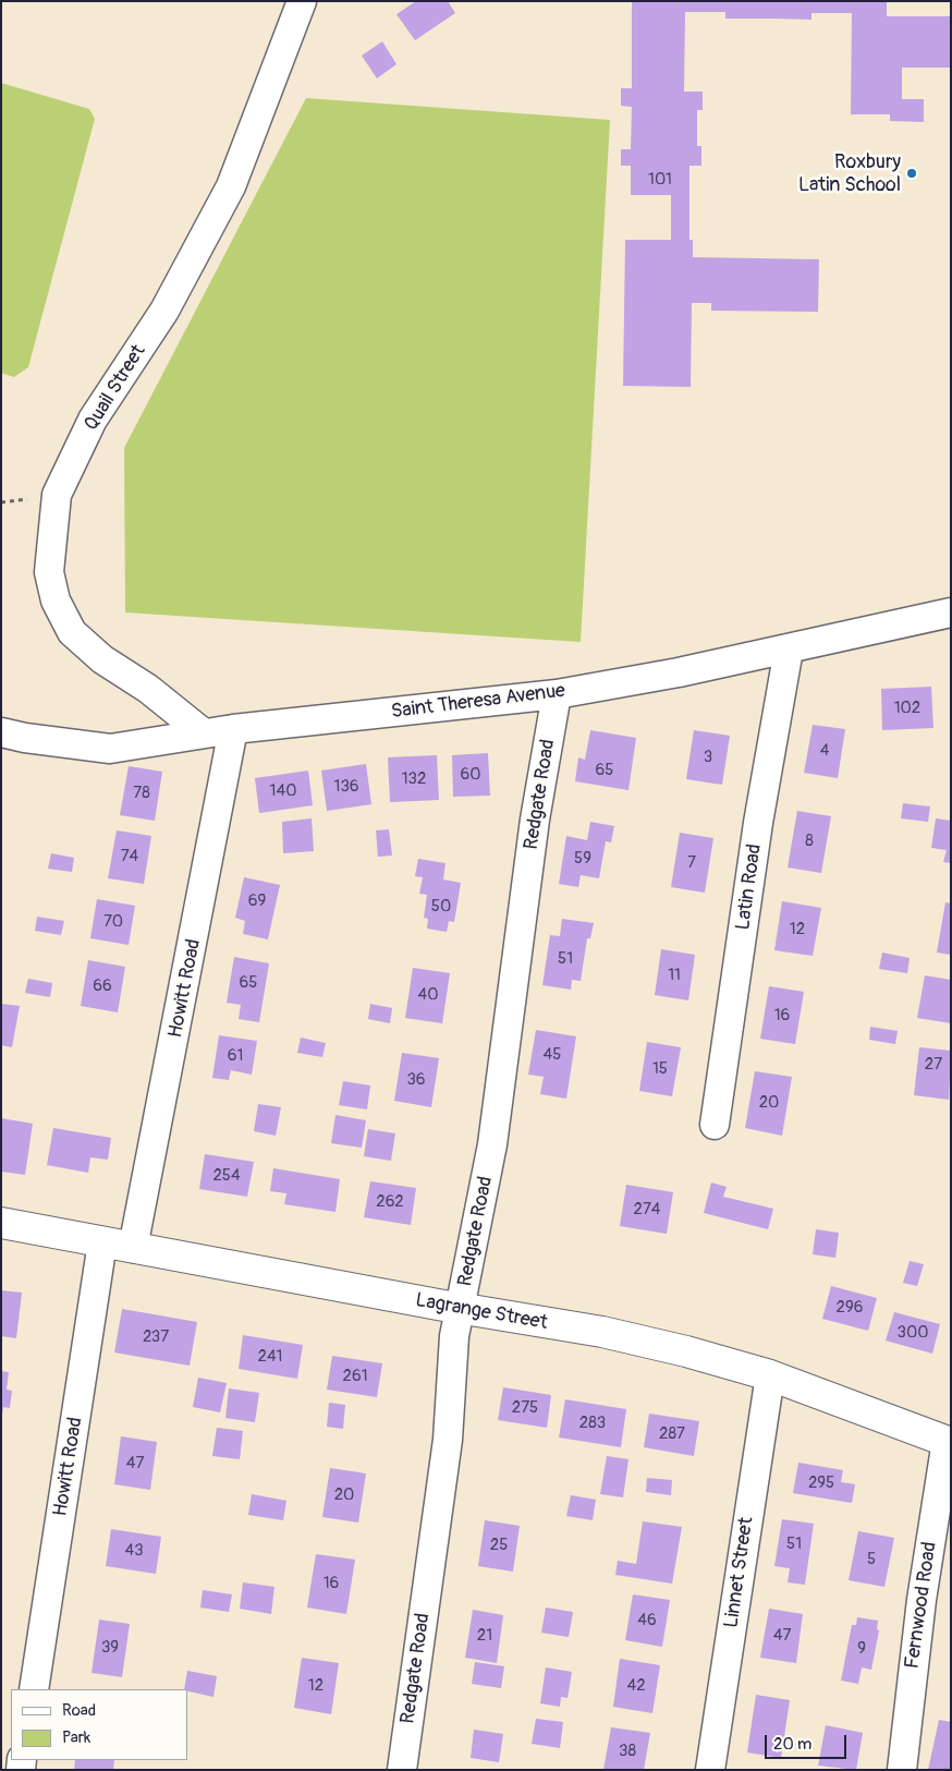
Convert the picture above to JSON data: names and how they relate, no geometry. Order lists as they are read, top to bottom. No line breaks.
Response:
{"streets":{"main road":["Lagrange Street"],"street":["Quail Street","Saint Theresa Avenue","Redgate Road","Latin Road","Howitt Road","Linnet Street","Fernwood Road"]},"crossings":[["Quail Street","Saint Theresa Avenue"],["Saint Theresa Avenue","Redgate Road"],["Saint Theresa Avenue","Latin Road"],["Saint Theresa Avenue","Howitt Road"],["Redgate Road","Lagrange Street"],["Howitt Road","Lagrange Street"],["Lagrange Street","Linnet Street"],["Lagrange Street","Fernwood Road"]],"places":["Roxbury Latin School"],"house_numbers":["101","102","4","3","65","60","132","136","140","78","8","74","59","7","69","50","70","12","51","11","65","66","40","16","45","61","27","15","36","20","254","262","274","296","300","237","241","261","275","283","287","47","295","20","51","25","43","5","16","46","21","47","39","9","12","42","38"],"legend":["Road","Park"],"scale_bar":"20 m"}
